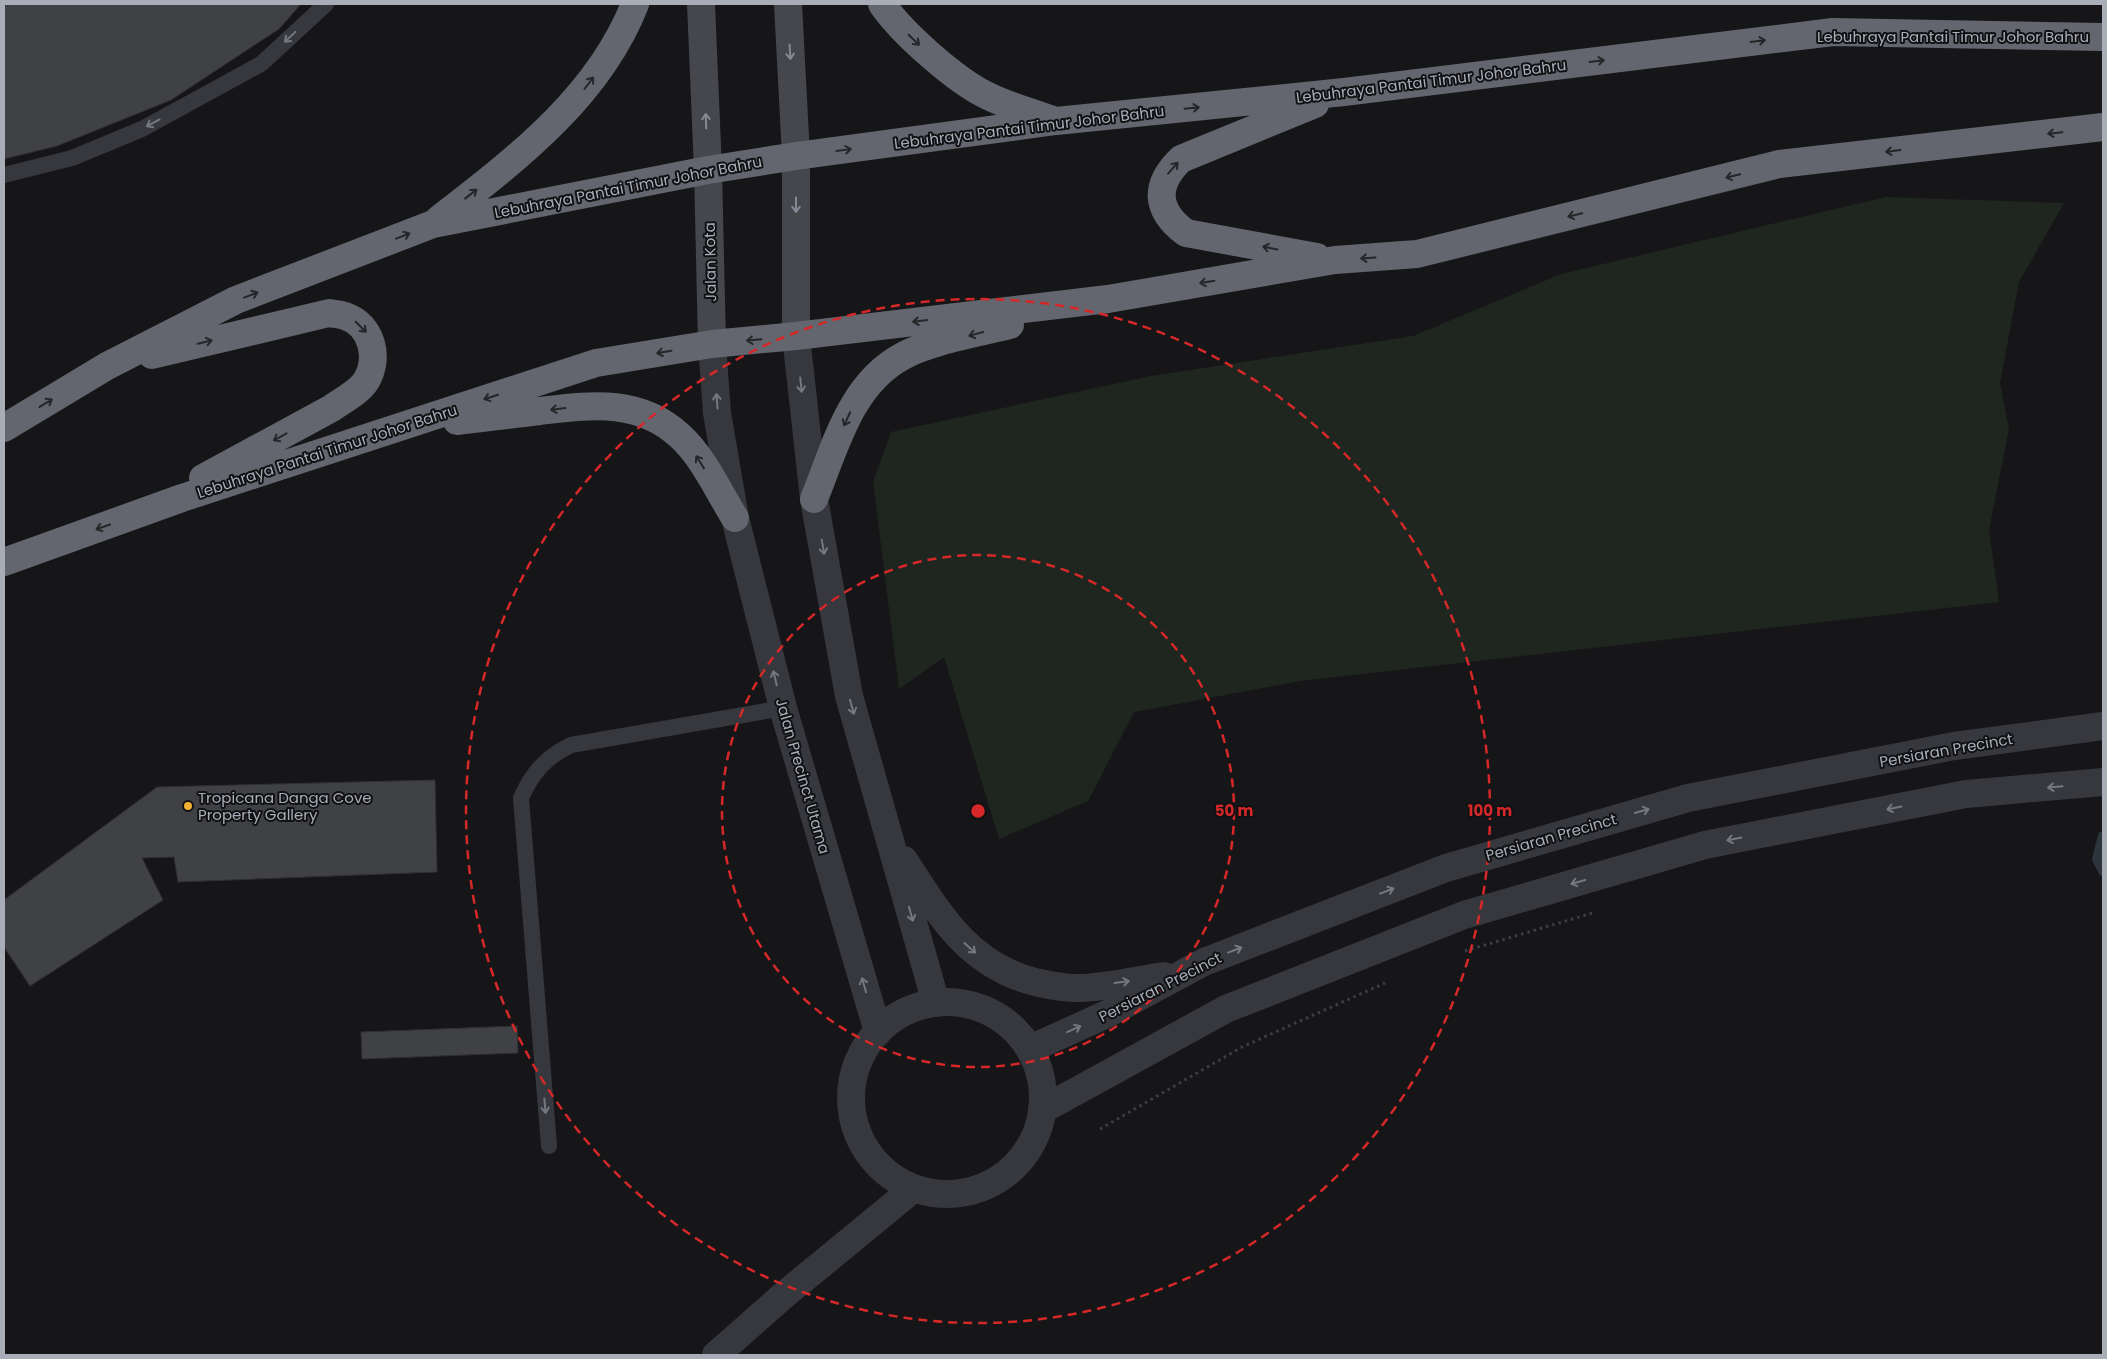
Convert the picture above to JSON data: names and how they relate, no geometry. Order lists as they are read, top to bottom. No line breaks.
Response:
{"streets":{"highway":["Lebuhraya Pantai Timur Johor Bahru"],"main road":["Jalan Kota"],"street":["Persiaran Precinct","Jalan Precinct Utama"]},"crossings":[["Lebuhraya Pantai Timur Johor Bahru","Jalan Kota"],["Jalan Kota","Jalan Precinct Utama"]],"places":["Tropicana Danga Cove Property Gallery"],"rings":["50 m","100 m"]}
